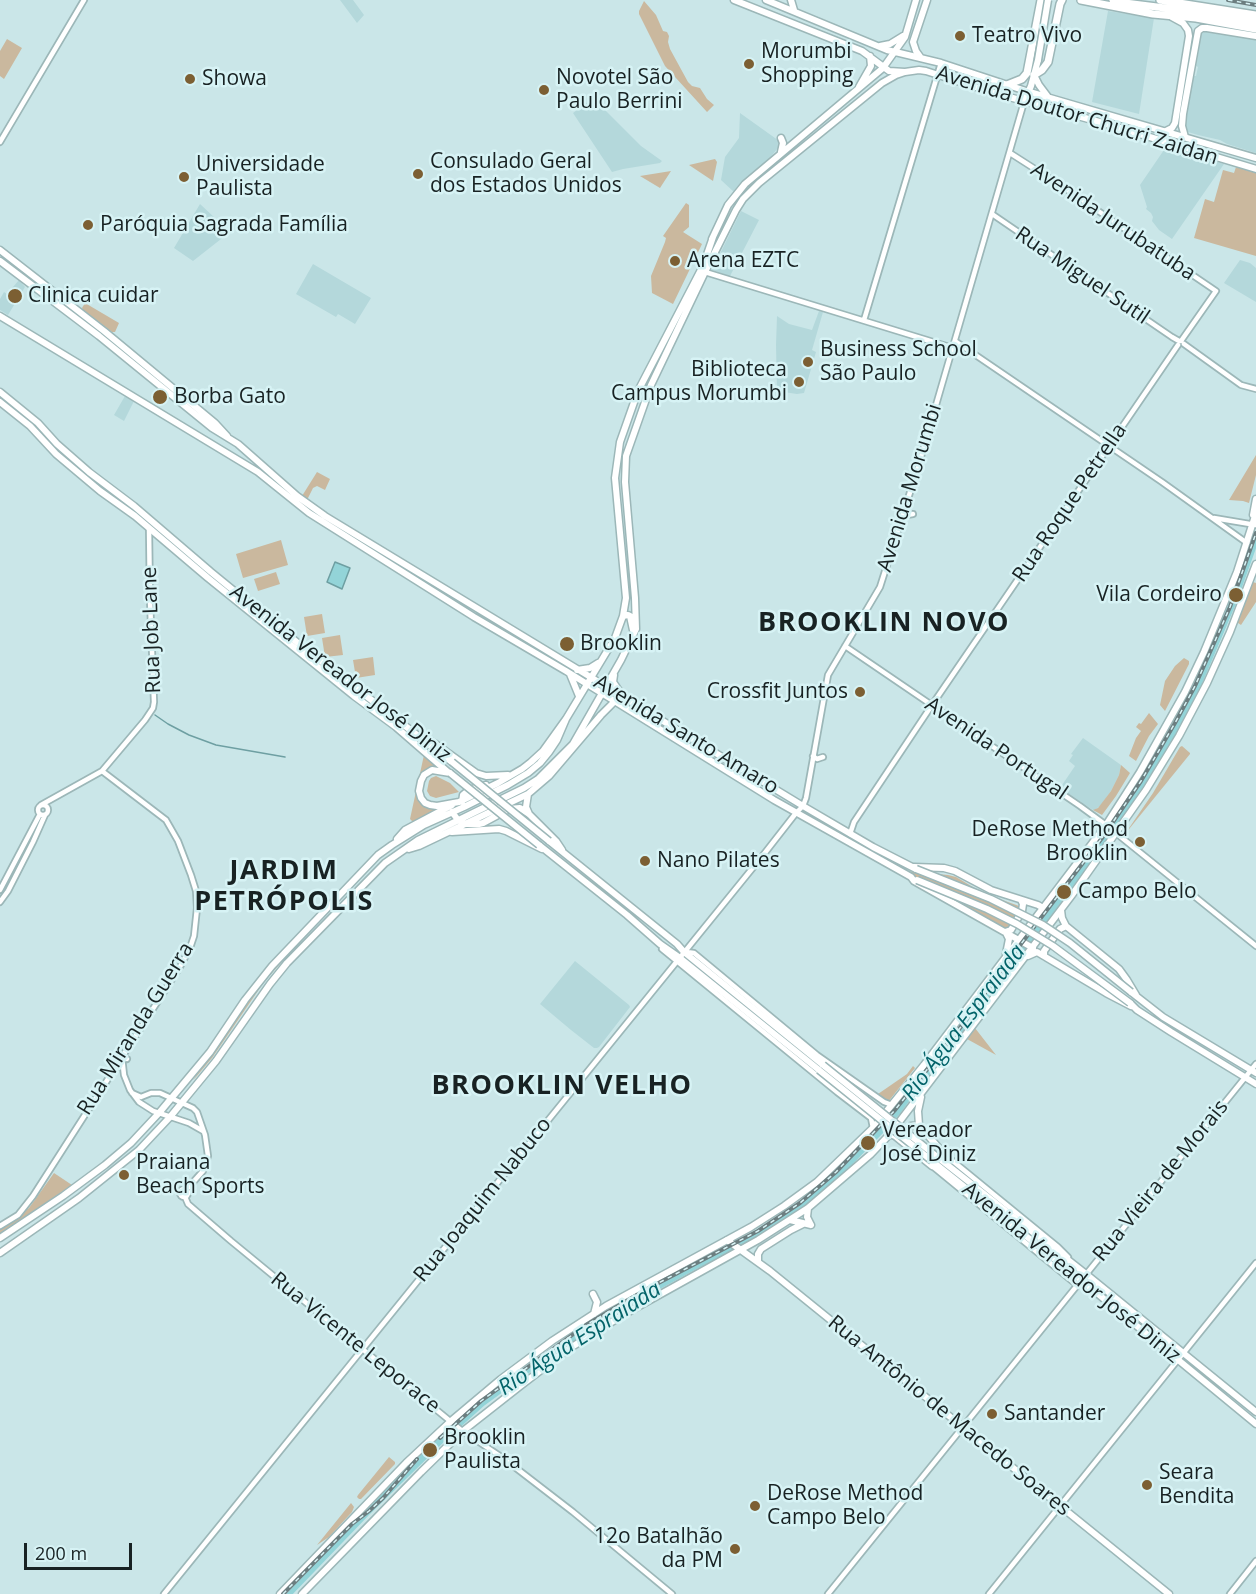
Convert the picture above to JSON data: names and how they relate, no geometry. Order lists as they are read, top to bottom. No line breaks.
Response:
{"streets":{"main road":["Avenida Doutor Chucri Zaidan","Avenida Morumbi","Avenida Vereador José Diniz","Avenida Santo Amaro","Rua Antônio de Macedo Soares"],"street":["Avenida Jurubatuba","Rua Miguel Sutil","Rua Roque Petrella","Rua Job Lane","Avenida Portugal","Rua Miranda Guerra","Rua Vieira de Morais","Rua Joaquim Nabuco","Rua Vicente Leporace"]},"crossings":[["Avenida Doutor Chucri Zaidan","Avenida Morumbi"],["Avenida Jurubatuba","Avenida Morumbi"],["Avenida Jurubatuba","Rua Roque Petrella"],["Rua Miguel Sutil","Avenida Morumbi"],["Rua Miguel Sutil","Rua Roque Petrella"],["Avenida Morumbi","Avenida Santo Amaro"],["Avenida Morumbi","Avenida Portugal"],["Avenida Morumbi","Rua Joaquim Nabuco"],["Rua Roque Petrella","Avenida Santo Amaro"],["Rua Roque Petrella","Avenida Portugal"],["Rua Job Lane","Avenida Vereador José Diniz"],["Rua Job Lane","Rua Miranda Guerra"],["Avenida Vereador José Diniz","Rua Vieira de Morais"],["Avenida Vereador José Diniz","Rua Joaquim Nabuco"],["Avenida Santo Amaro","Rua Joaquim Nabuco"],["Rua Vieira de Morais","Rua Antônio de Macedo Soares"],["Rua Joaquim Nabuco","Rua Vicente Leporace"]],"districts":["BROOKLIN NOVO","JARDIM PETRÓPOLIS","BROOKLIN VELHO"],"water":["Rio Água Espraiada"],"places":["Teatro Vivo","Morumbi Shopping","Showa","Novotel São Paulo Berrini","Consulado Geral dos Estados Unidos","Universidade Paulista","Paróquia Sagrada Família","Arena EZTC","Clinica cuidar","Business School São Paulo","Biblioteca Campus Morumbi","Borba Gato","Vila Cordeiro","Brooklin","Crossfit Juntos","DeRose Method Brooklin","Nano Pilates","Campo Belo","Vereador José Diniz","Praiana Beach Sports","Santander","Brooklin Paulista","Seara Bendita","DeRose Method Campo Belo","12o Batalhão da PM"],"scale_bar":"200 m"}
